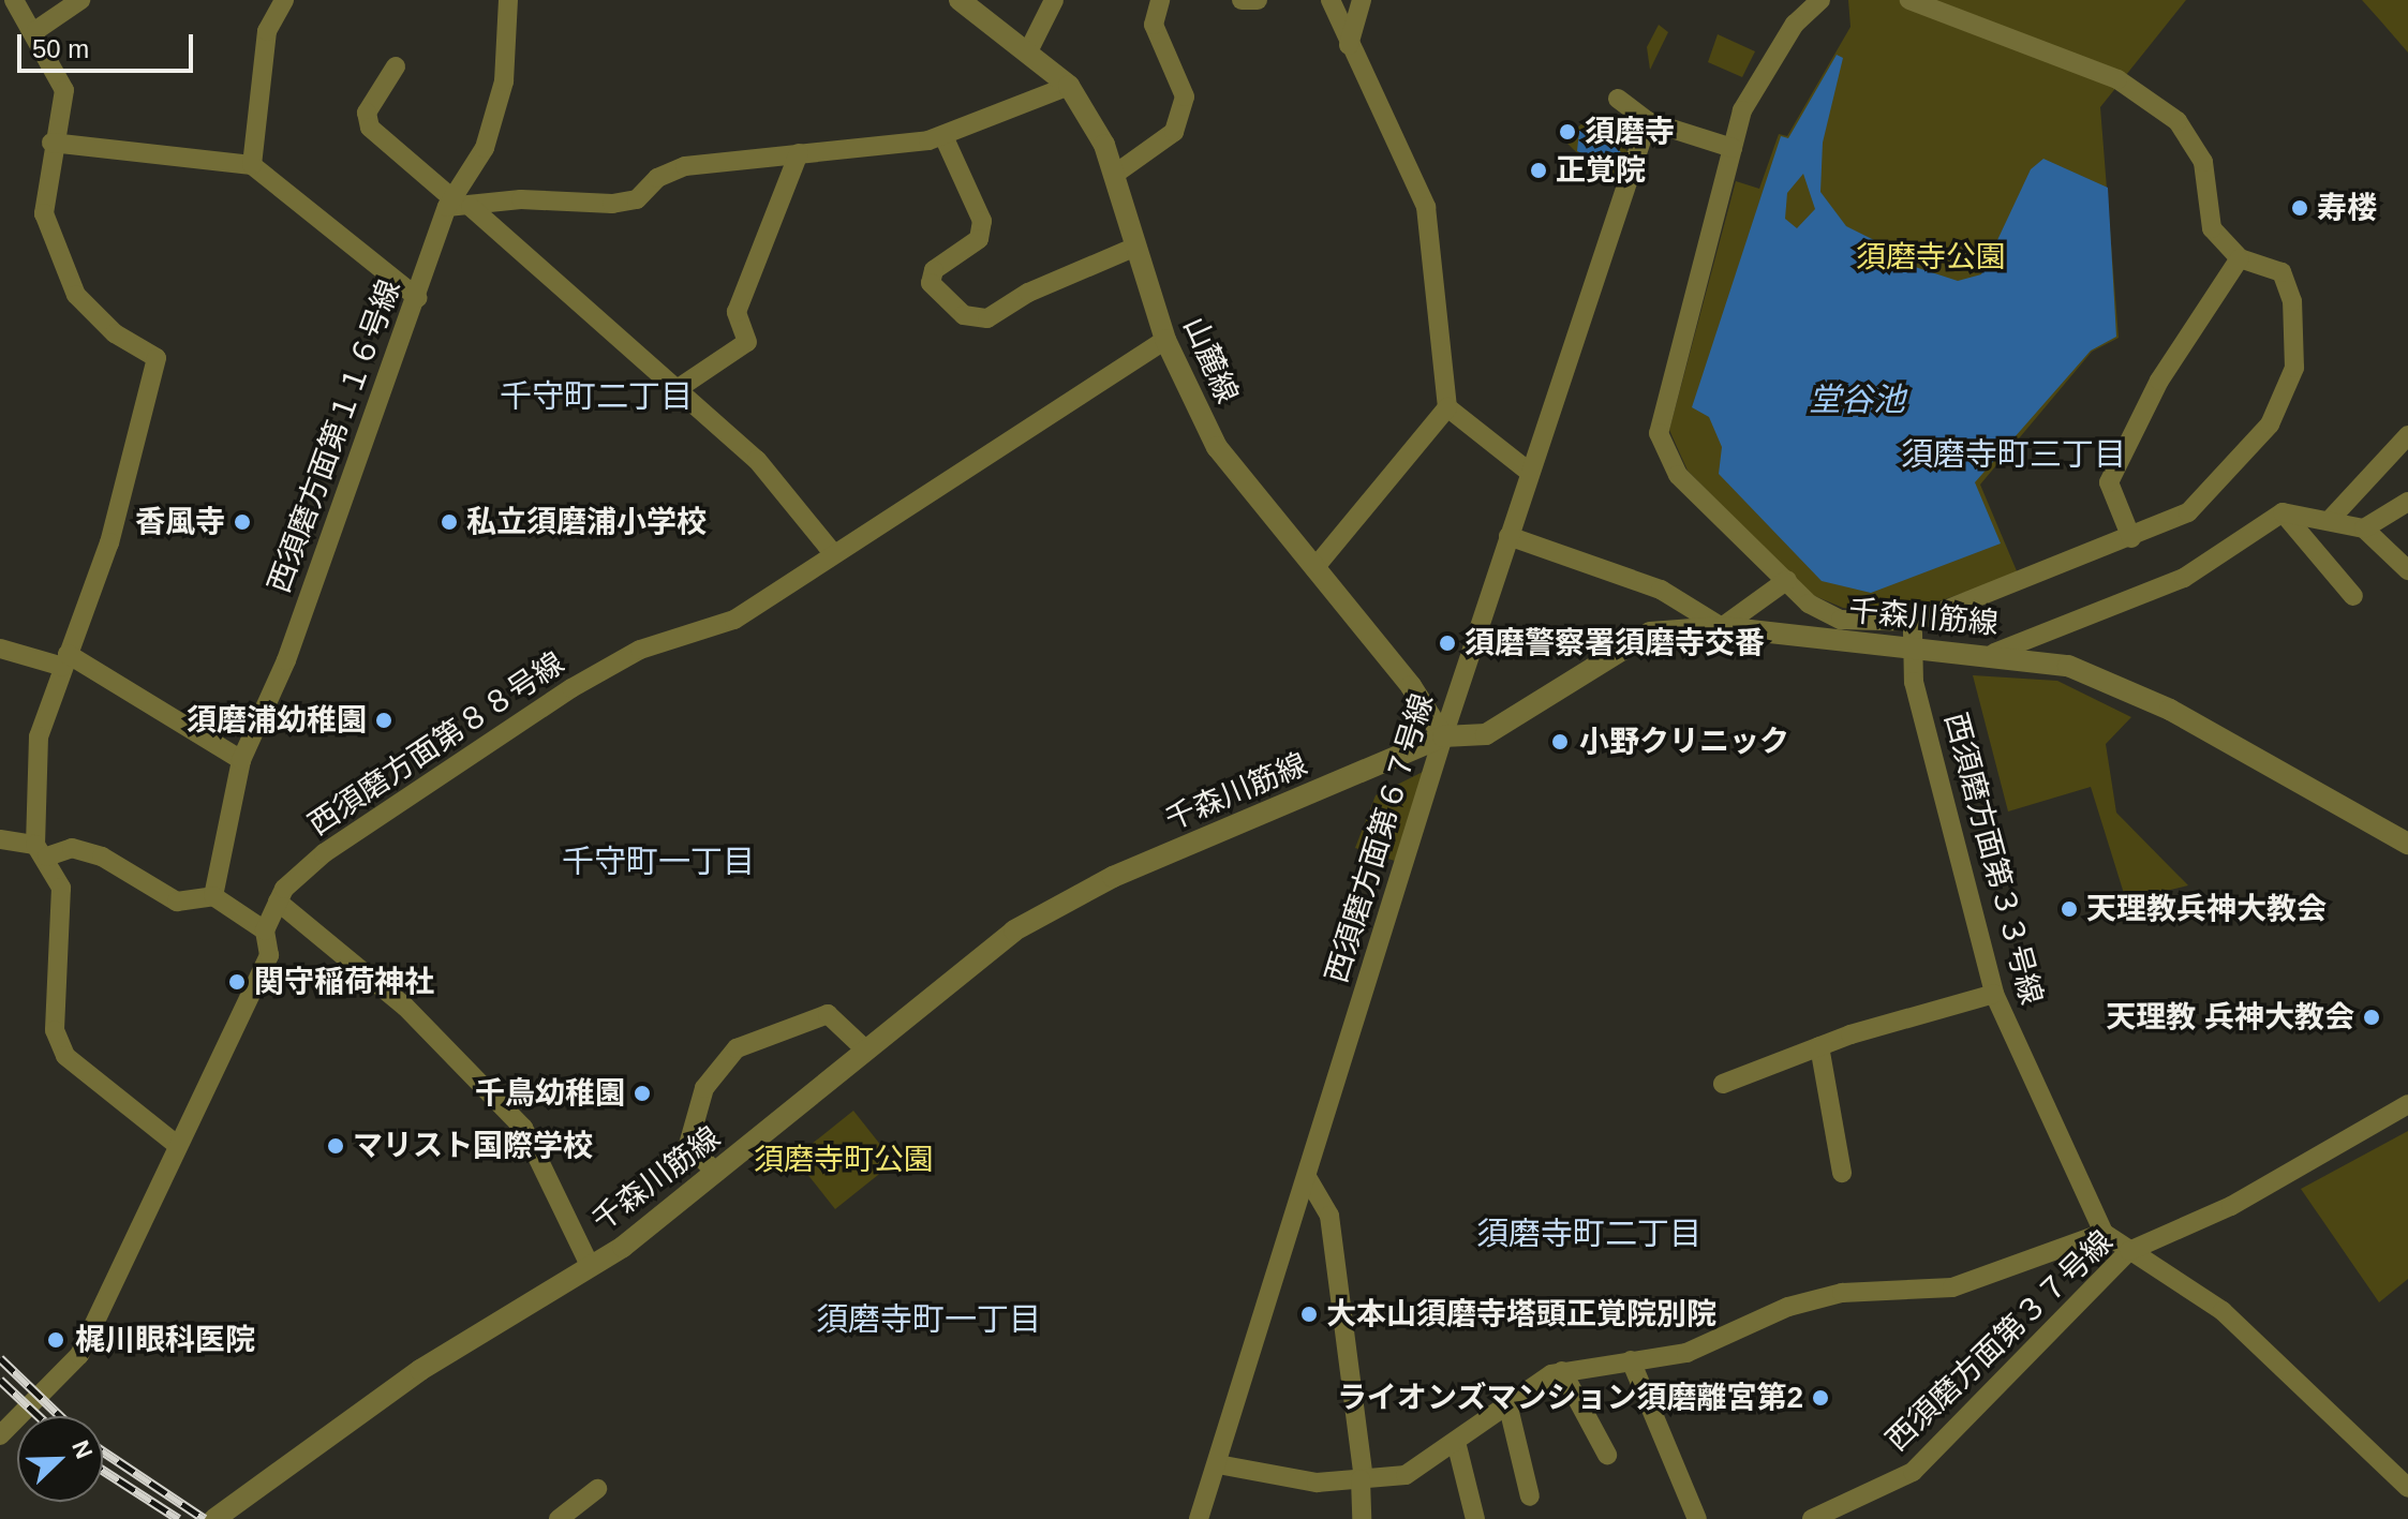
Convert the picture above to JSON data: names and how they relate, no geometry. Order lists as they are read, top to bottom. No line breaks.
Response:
{"streets":{"street":["山麓線","西須磨方面第１１６号線","千森川筋線","西須磨方面第８８号線","西須磨方面第６７号線","西須磨方面第３３号線","西須磨方面第３７号線"]},"crossings":[["山麓線","千森川筋線"],["山麓線","西須磨方面第８８号線"],["山麓線","西須磨方面第６７号線"],["千森川筋線","西須磨方面第６７号線"],["千森川筋線","西須磨方面第３３号線"]],"districts":["千守町二丁目","須磨寺町三丁目","千守町一丁目","須磨寺町二丁目","須磨寺町一丁目"],"water":["堂谷池"],"parks":["須磨寺公園","須磨寺町公園"],"places":["須磨寺","正覚院","寿楼","香風寺","私立須磨浦小学校","須磨警察署須磨寺交番","須磨浦幼稚園","小野クリニック","天理教兵神大教会","関守稲荷神社","天理教 兵神大教会","千鳥幼稚園","マリスト国際学校","大本山須磨寺塔頭正覚院別院","梶川眼科医院","ライオンズマンション須磨離宮第2"],"scale_bar":"50 m","north":"top right"}
